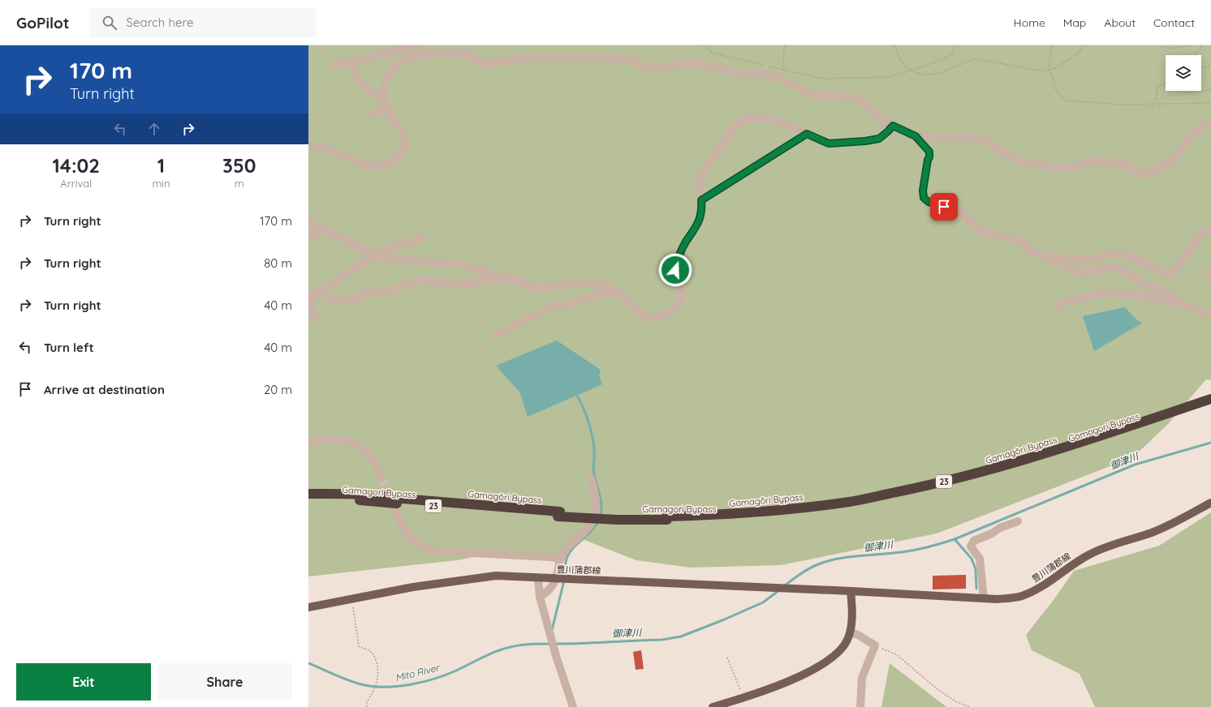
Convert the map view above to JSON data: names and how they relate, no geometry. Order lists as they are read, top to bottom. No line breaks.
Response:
{"streets":{"highway":["Gamagori Bypass","Gamagōri Bypass","23"],"main road":["豊川蒲郡線"]},"crossings":[["Gamagori Bypass","Gamagōri Bypass"]],"water":["御津川","Mito River"],"page":{"header":"GoPilot","search":"Search here","nav":["Home","Map","About","Contact"],"turn":["170 m","Turn right"],"eta":["14:02","Arrival","1","min","350","m"],"list":[{"name":"Turn right","value":"170 m"},{"name":"Turn right","value":"80 m"},{"name":"Turn right","value":"40 m"},{"name":"Turn left","value":"40 m"},{"name":"Arrive at destination","value":"20 m"}],"buttons":["Exit","Share"]}}
